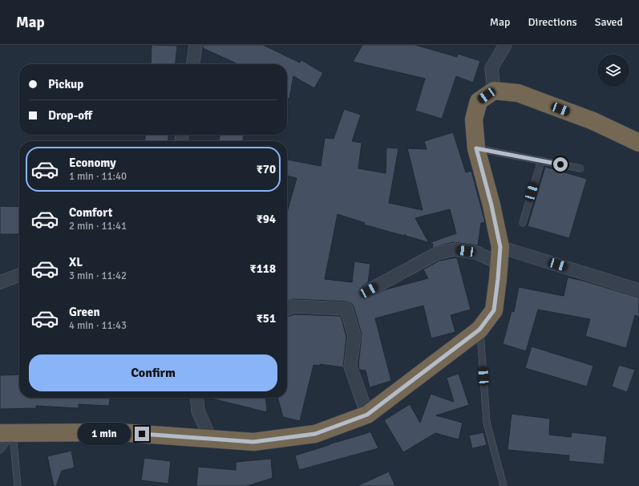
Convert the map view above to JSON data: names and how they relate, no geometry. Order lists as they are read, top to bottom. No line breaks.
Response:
{"page":{"header":"Map","nav":["Map","Directions","Saved"],"banner":["Pickup","Drop-off"],"list":[{"name":"Economy","note":"1 min · 11:40","value":"₹70"},{"name":"Comfort","note":"2 min · 11:41","value":"₹94"},{"name":"XL","note":"3 min · 11:42","value":"₹118"},{"name":"Green","note":"4 min · 11:43","value":"₹51"}],"buttons":"Confirm","bubble":"1 min"}}
